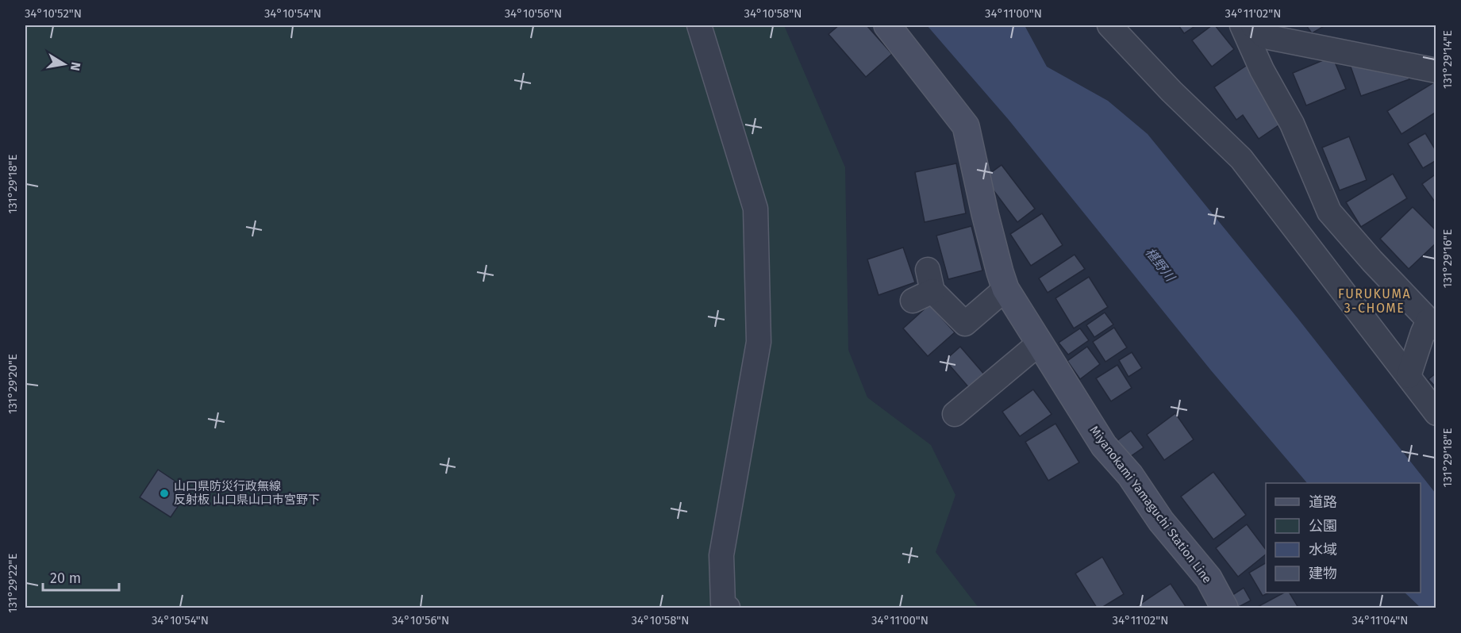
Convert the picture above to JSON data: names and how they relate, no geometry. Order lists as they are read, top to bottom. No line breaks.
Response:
{"streets":{"main road":["Miyanokami Yamaguchi Station Line"]},"districts":["FURUKUMA 3-CHOME"],"water":["椹野川"],"places":["山口県防災行政無線 反射板 山口県山口市宮野下"],"legend":["道路","公園","水域","建物"],"scale_bar":"20 m","north":"right","coordinates":["34°10'52\"N","34°10'54\"N","34°10'56\"N","34°10'58\"N","34°11'00\"N","34°11'02\"N","131°29'14\"E","131°29'18\"E","131°29'16\"E","131°29'20\"E","131°29'22\"E","34°11'04\"N"]}
